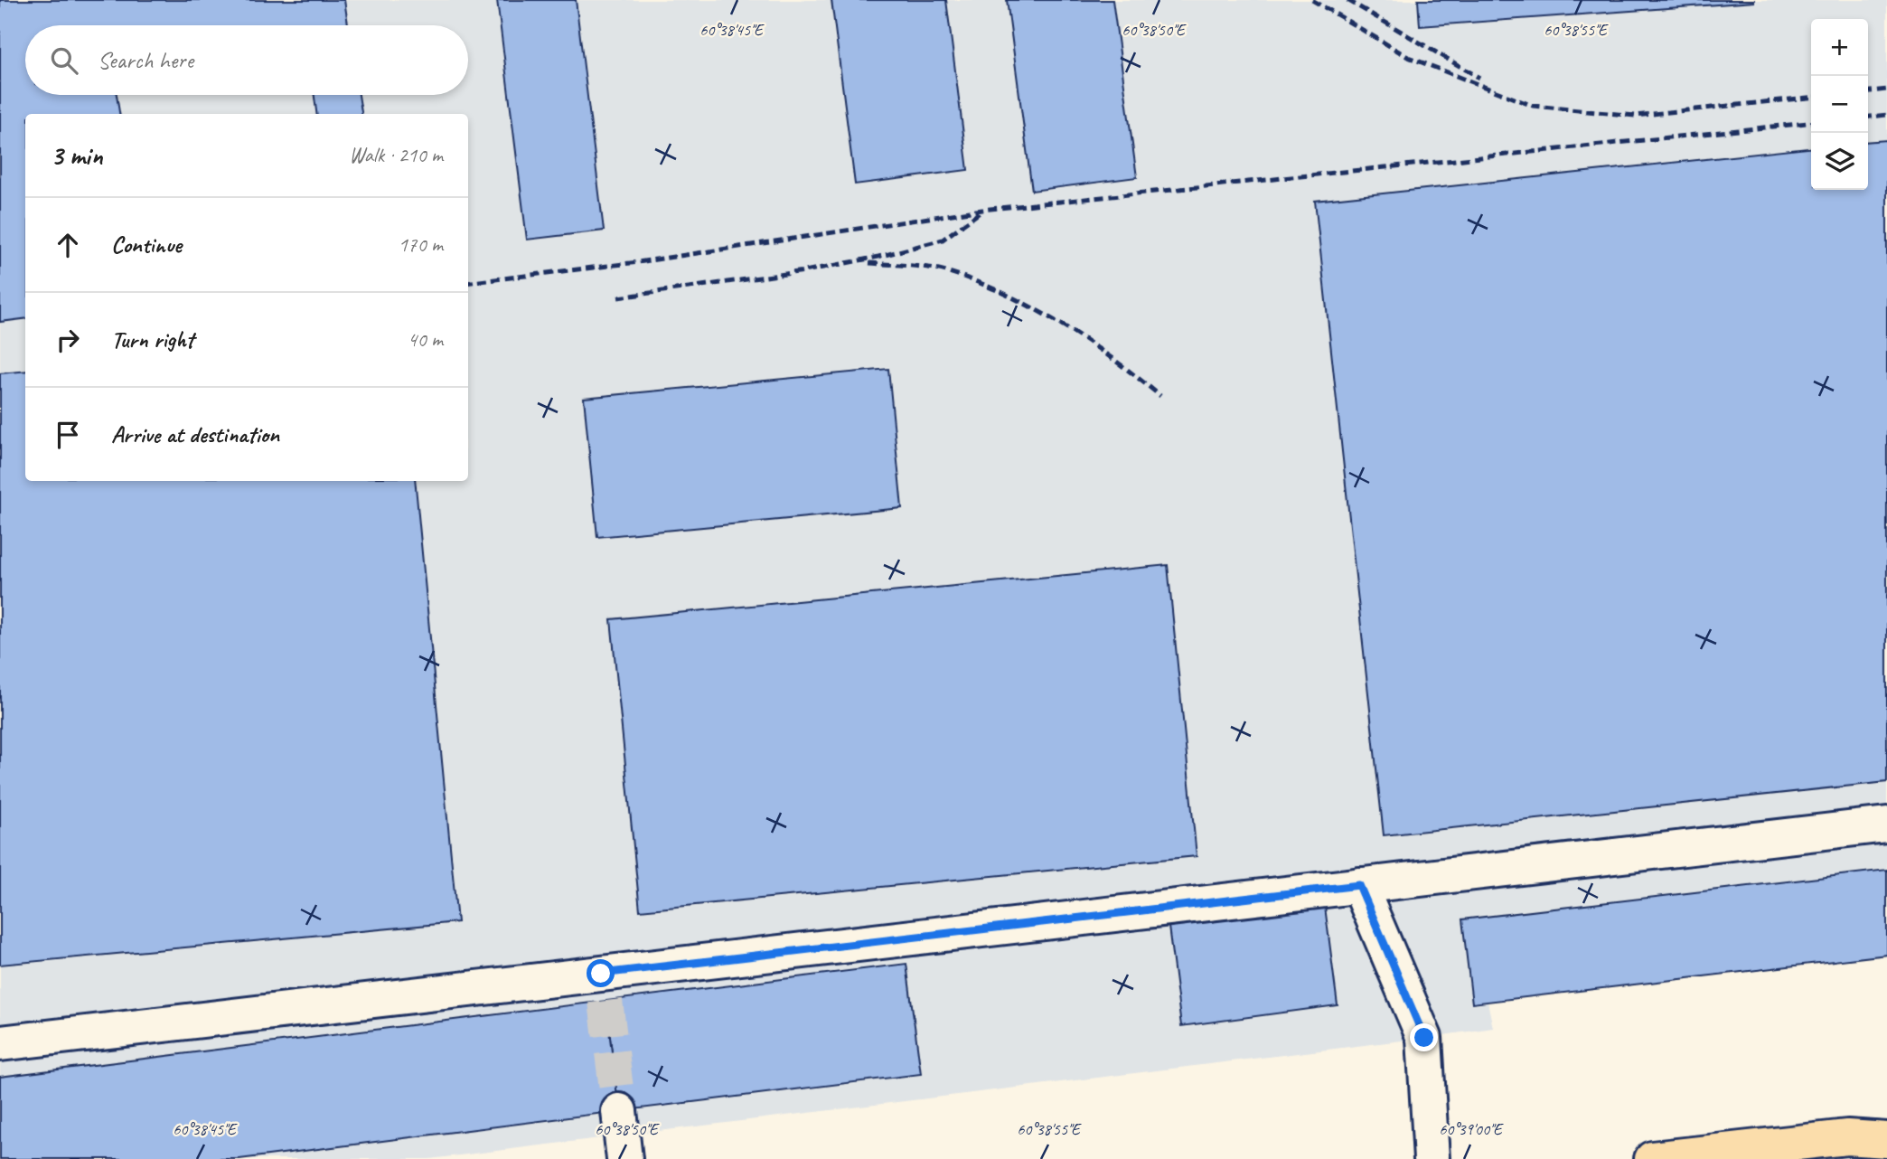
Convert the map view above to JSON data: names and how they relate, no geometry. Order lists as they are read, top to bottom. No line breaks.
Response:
{"page":{"map_buttons":["+","−"],"search":"Search here","heading":["3 min","Walk · 210 m"],"list":[["Continue","170 m"],["Turn right","40 m"],"Arrive at destination"]},"coordinates":["60°38'45\"E","60°38'50\"E","60°38'55\"E","60°39'00\"E"]}
